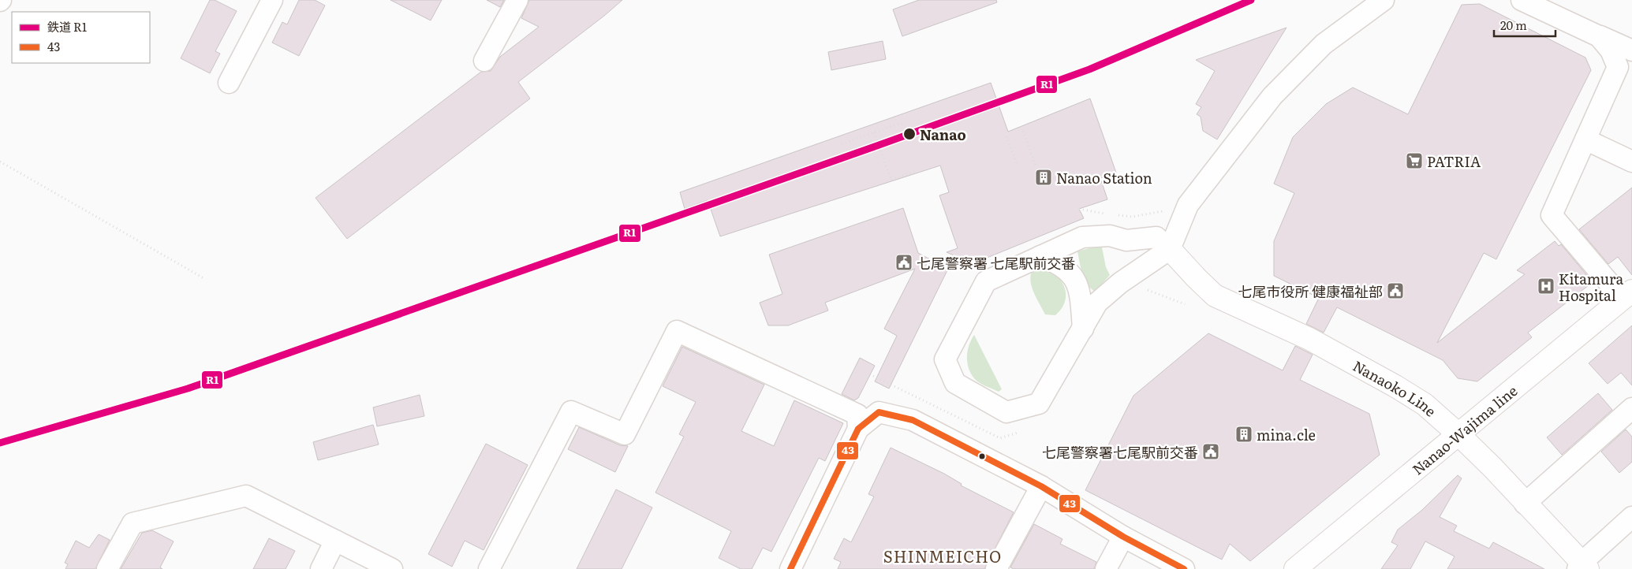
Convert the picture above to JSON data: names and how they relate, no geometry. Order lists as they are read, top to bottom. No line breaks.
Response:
{"streets":{"main road":["Nanaoko Line","Nanao-Wajima line"]},"crossings":[["Nanaoko Line","Nanao-Wajima line"]],"districts":["SHINMEICHO"],"places":{"other":["Nanao"],"supermarket":["PATRIA"],"building":["Nanao Station","mina.cle"],"public building":["七尾警察署 七尾駅前交番","七尾市役所 健康福祉部","七尾警察署七尾駅前交番"],"hospital":["Kitamura Hospital"]},"lines":["rail line R1","transit line 43"],"legend":["鉄道 R1","43"],"scale_bar":"20 m"}
